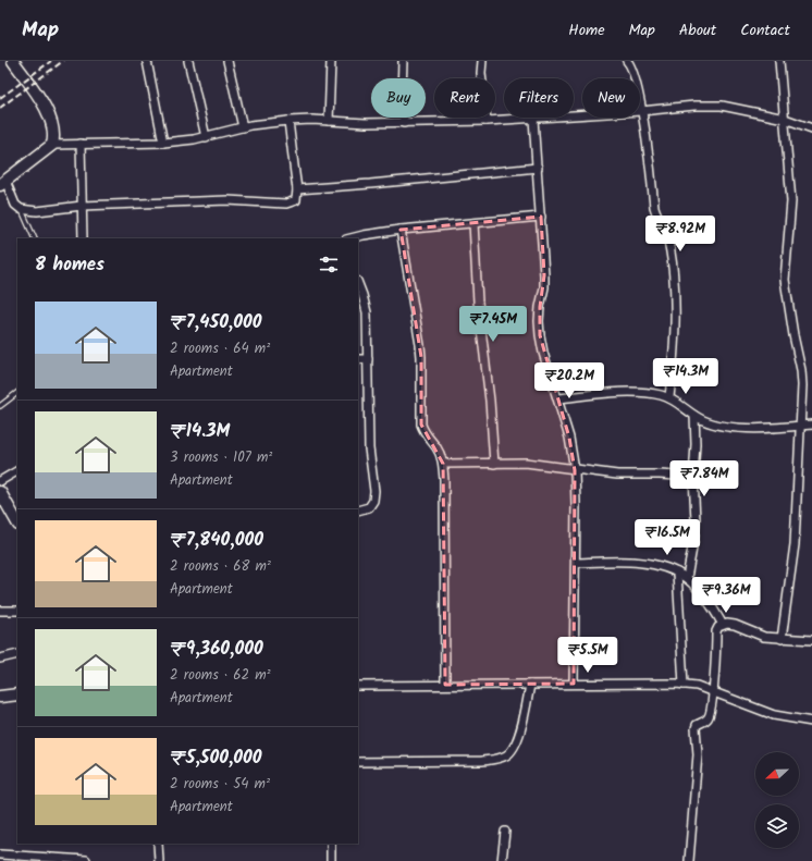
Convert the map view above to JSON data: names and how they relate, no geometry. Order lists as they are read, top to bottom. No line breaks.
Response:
{"north":"left","page":{"header":"Map","nav":["Home","Map","About","Contact"],"chip":["Buy","Rent","Filters","New"],"price":["₹8.92M","₹7.45M","₹14.3M","₹20.2M","₹7.84M","₹16.5M","₹9.36M","₹5.5M"],"heading":"8 homes","list":[{"name":"₹7,450,000","note":"2 rooms · 64 m² · Apartment"},{"name":"₹14.3M","note":"3 rooms · 107 m² · Apartment"},{"name":"₹7,840,000","note":"2 rooms · 68 m² · Apartment"},{"name":"₹9,360,000","note":"2 rooms · 62 m² · Apartment"},{"name":"₹5,500,000","note":"2 rooms · 54 m² · Apartment"}]}}
